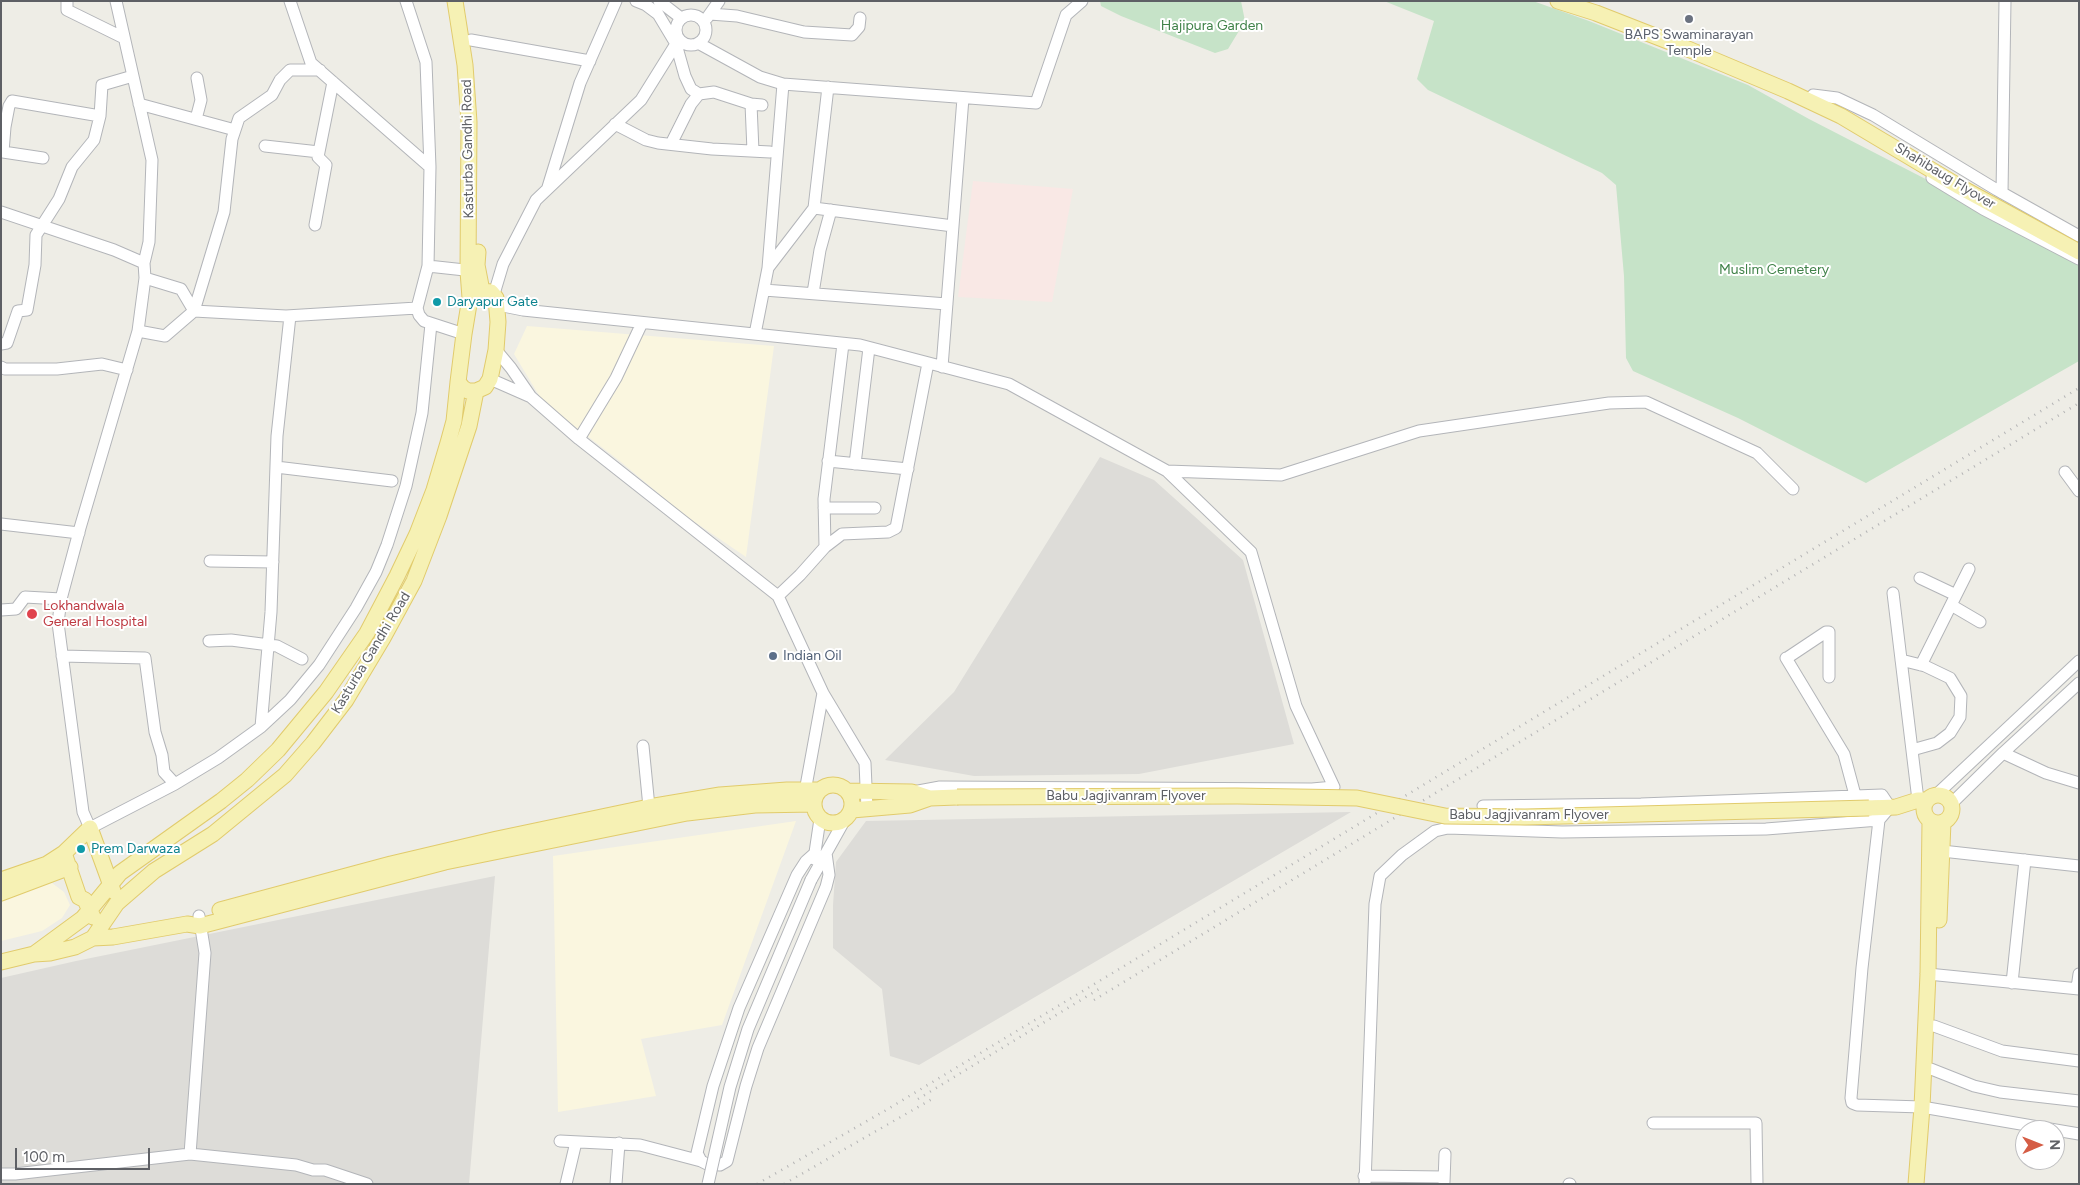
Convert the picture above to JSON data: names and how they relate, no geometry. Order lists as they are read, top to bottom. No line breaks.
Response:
{"streets":{"main road":["Kasturba Gandhi Road","Shahibaug Flyover","Babu Jagjivanram Flyover"]},"parks":["Hajipura Garden","Muslim Cemetery"],"places":["BAPS Swaminarayan Temple","Daryapur Gate","Lokhandwala General Hospital","Indian Oil","Prem Darwaza"],"scale_bar":"100 m","north":"right"}
